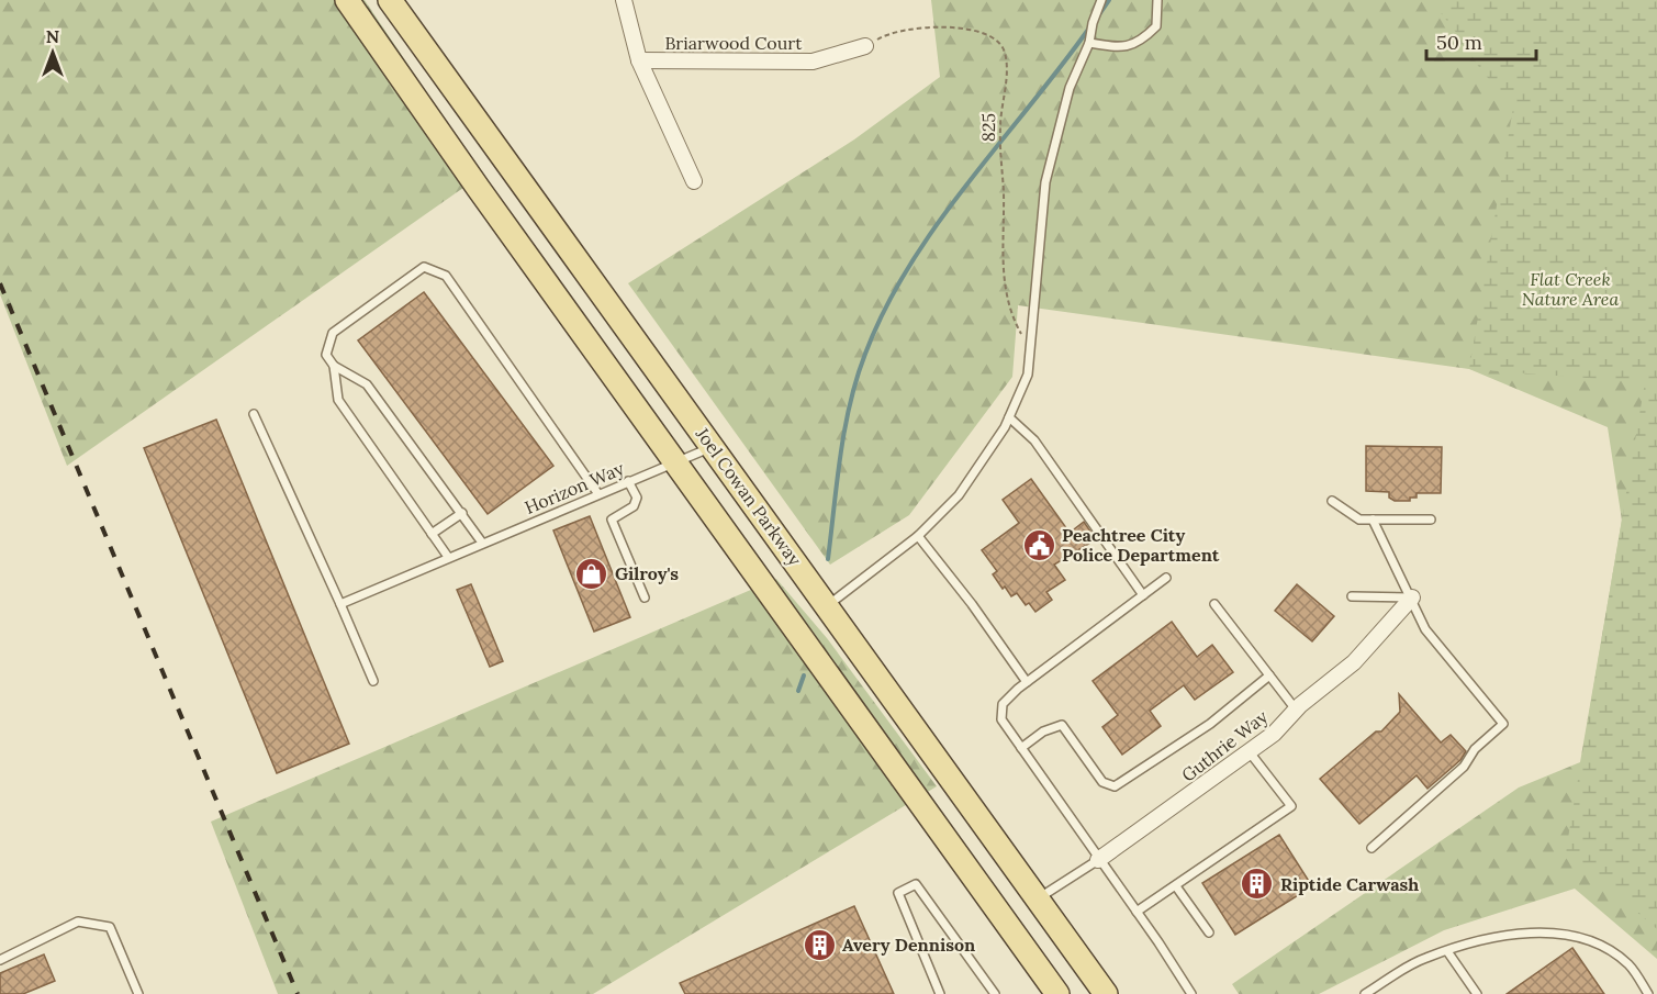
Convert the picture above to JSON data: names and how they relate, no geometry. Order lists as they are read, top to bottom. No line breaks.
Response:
{"streets":{"main road":["Joel Cowan Parkway"],"street":["Briarwood Court","Guthrie Way"],"lane":["Horizon Way"],"path":["825"]},"crossings":[["Briarwood Court","825"],["Horizon Way","Joel Cowan Parkway"],["Joel Cowan Parkway","Guthrie Way"]],"parks":["Flat Creek Nature Area"],"places":{"public building":["Peachtree City Police Department"],"shop":["Gilroy's"],"building":["Riptide Carwash","Avery Dennison"]},"scale_bar":"50 m","north":"top"}
